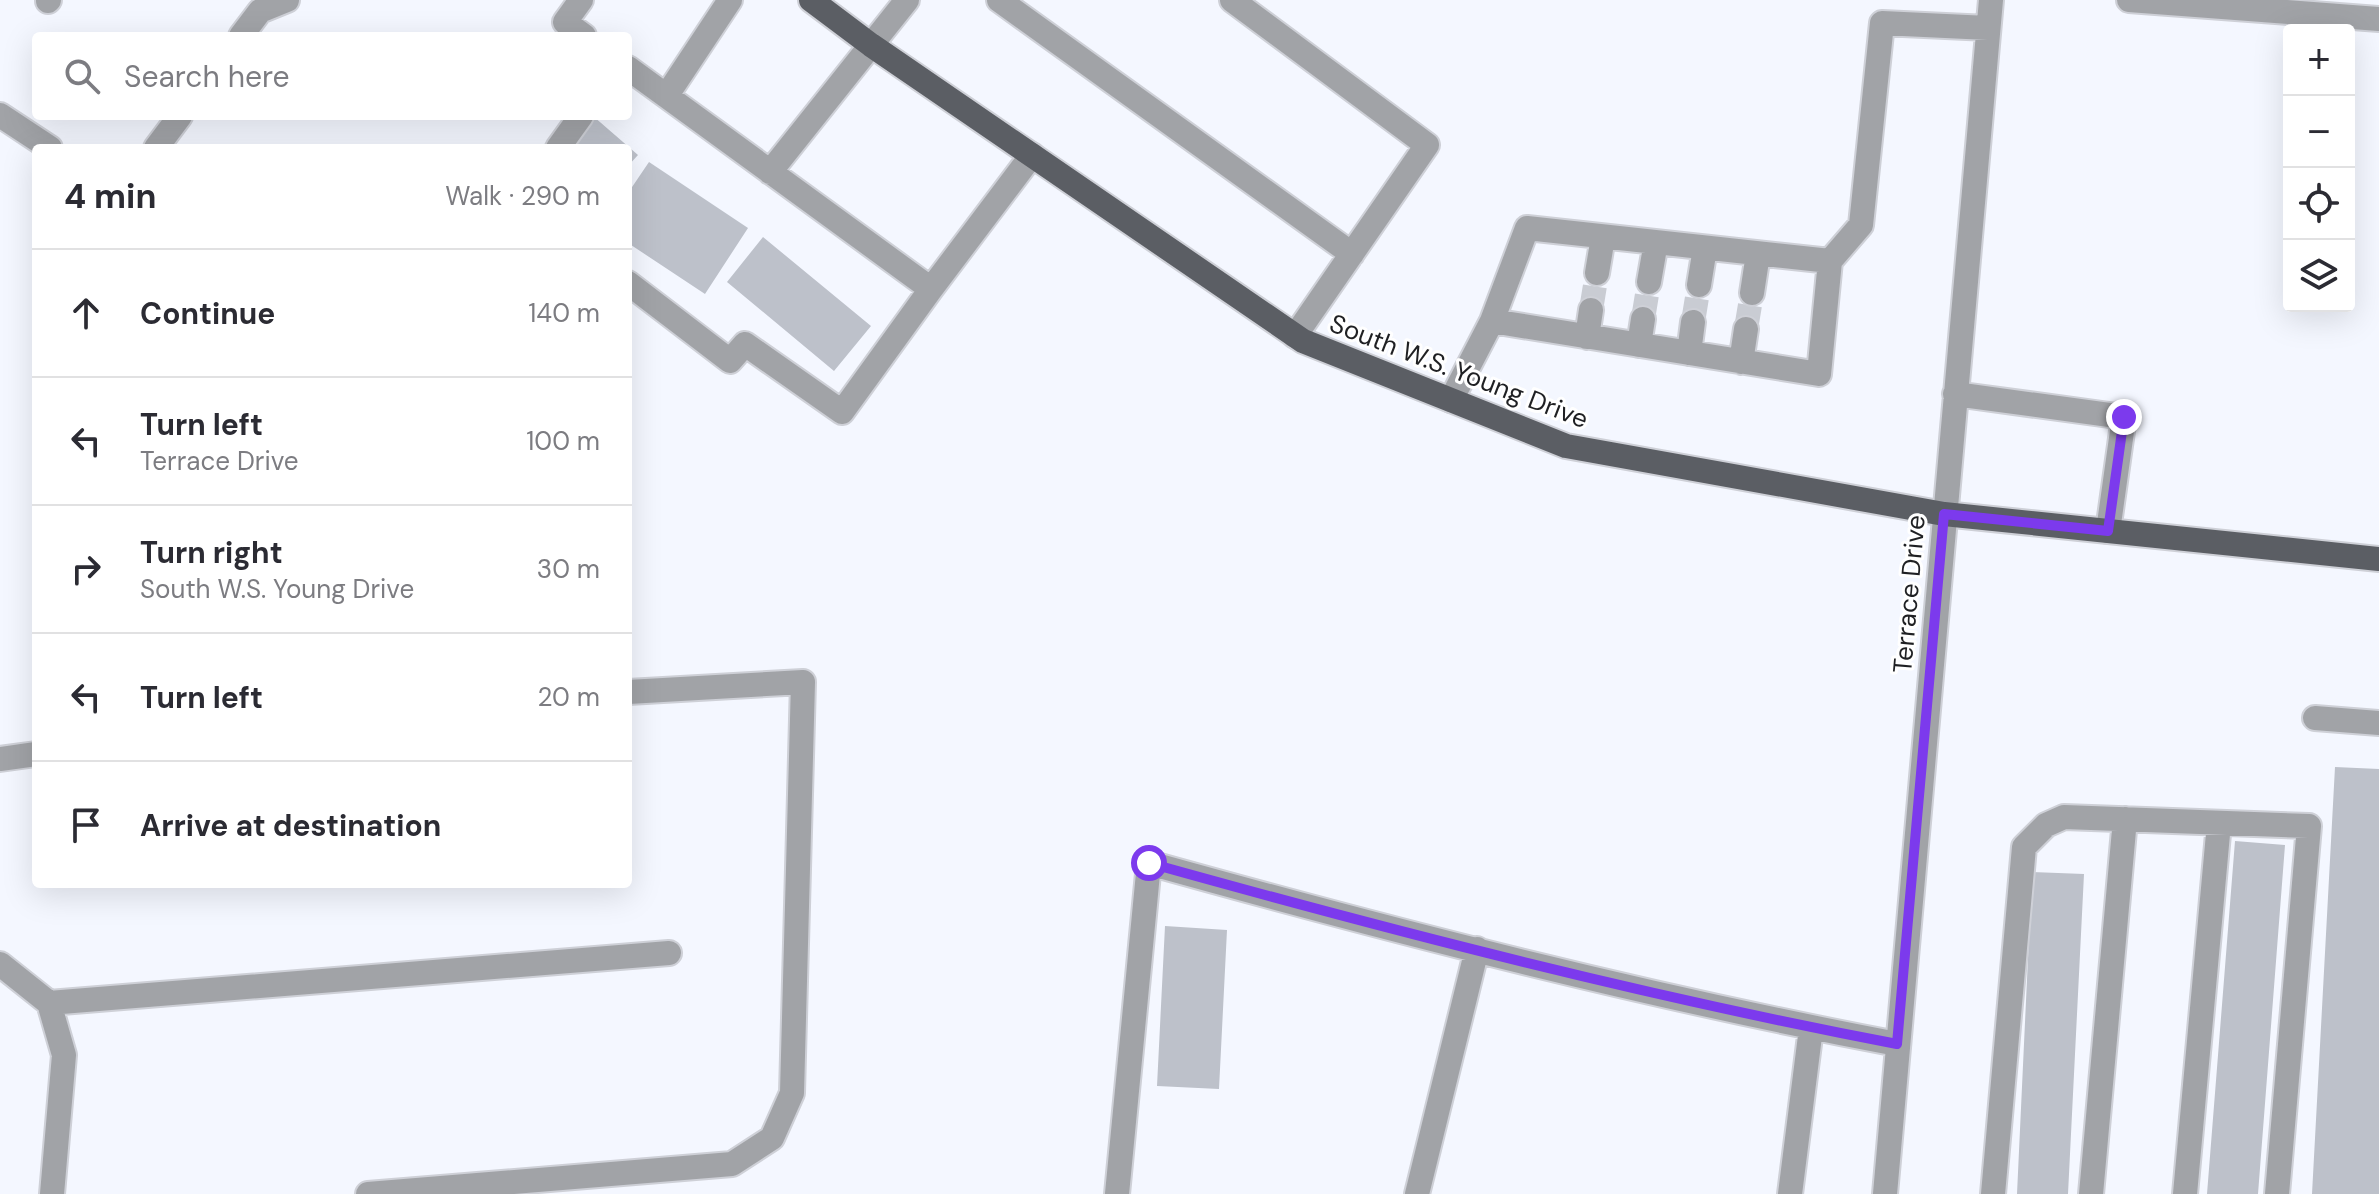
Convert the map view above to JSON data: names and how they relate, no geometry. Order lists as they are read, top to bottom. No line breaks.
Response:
{"streets":{"main road":["South W.S. Young Drive"],"street":["Terrace Drive"]},"crossings":[["South W.S. Young Drive","Terrace Drive"]],"page":{"map_buttons":["+","−"],"search":"Search here","heading":["4 min","Walk · 290 m"],"list":[["Continue","140 m"],["Turn left","Terrace Drive","100 m"],["Turn right","South W.S. Young Drive","30 m"],["Turn left","20 m"],"Arrive at destination"]}}
